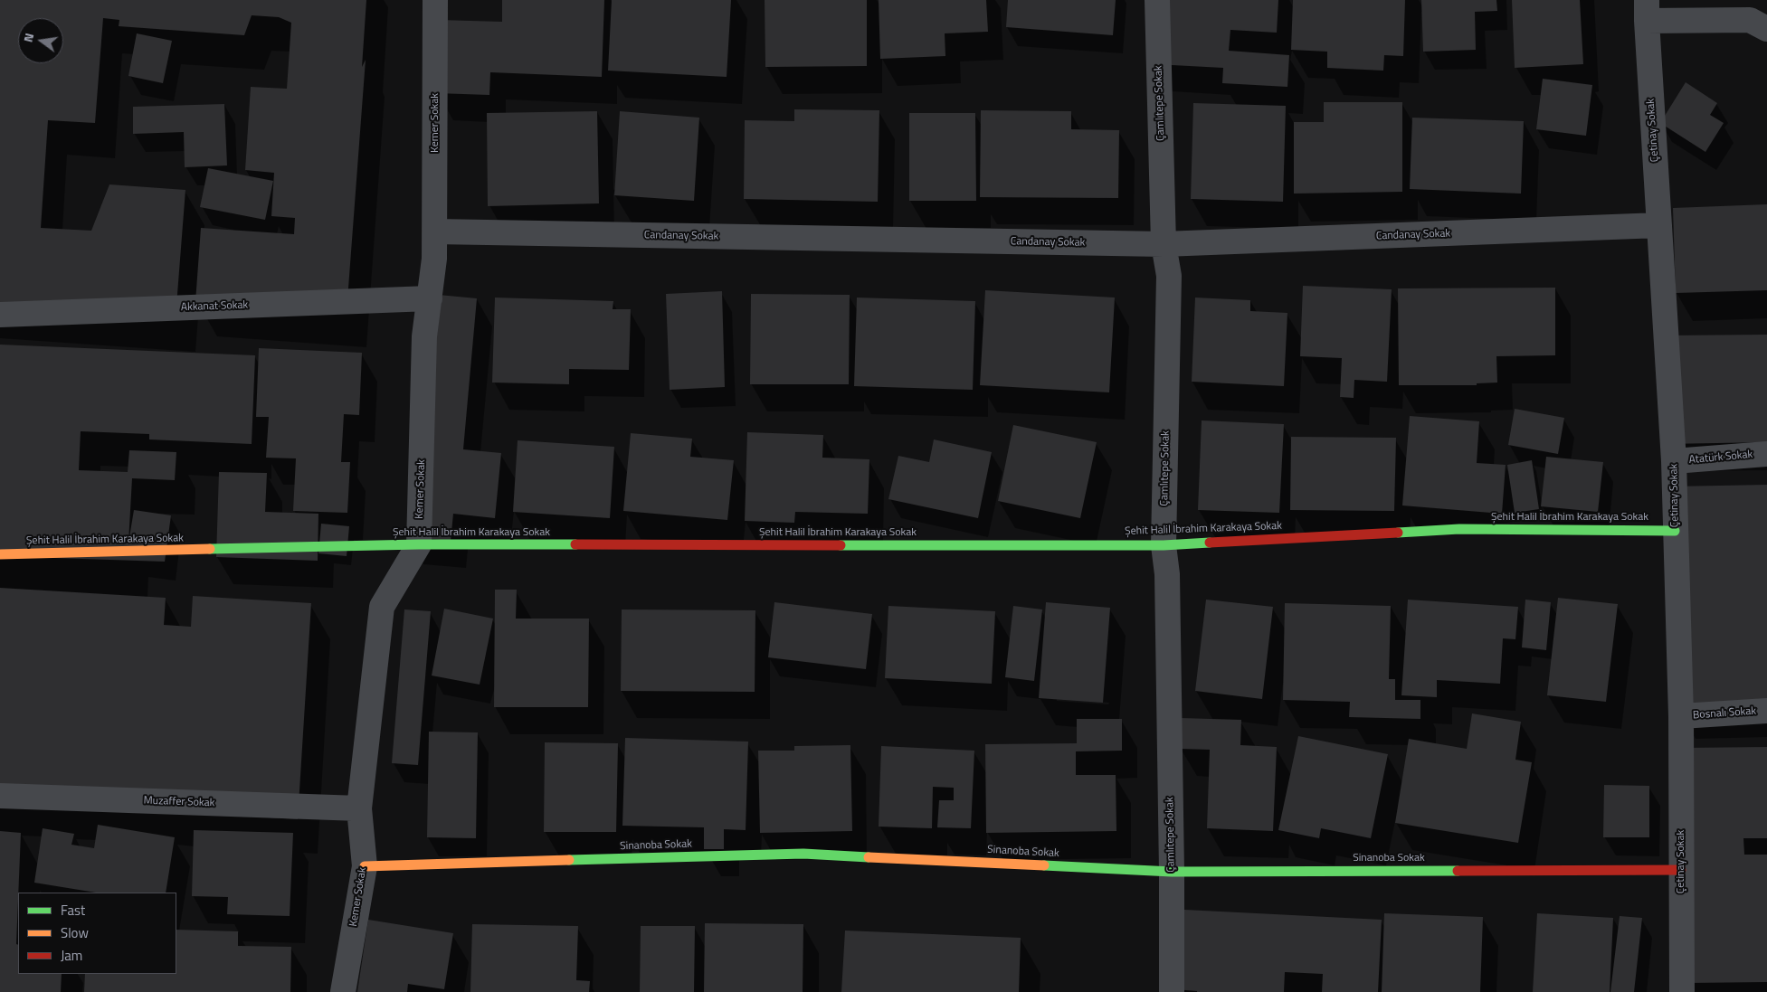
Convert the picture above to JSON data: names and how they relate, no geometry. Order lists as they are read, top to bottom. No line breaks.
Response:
{"streets":{"street":["Çamlıtepe Sokak","Kemer Sokak","Çetinay Sokak","Candanay Sokak","Akkanat Sokak","Atatürk Sokak","Şehit Halil İbrahim Karakaya Sokak","Bosnalı Sokak","Muzaffer Sokak","Sinanoba Sokak"]},"crossings":[["Çamlıtepe Sokak","Candanay Sokak"],["Çamlıtepe Sokak","Şehit Halil İbrahim Karakaya Sokak"],["Çamlıtepe Sokak","Sinanoba Sokak"],["Kemer Sokak","Candanay Sokak"],["Kemer Sokak","Akkanat Sokak"],["Kemer Sokak","Şehit Halil İbrahim Karakaya Sokak"],["Kemer Sokak","Muzaffer Sokak"],["Kemer Sokak","Sinanoba Sokak"],["Çetinay Sokak","Candanay Sokak"],["Çetinay Sokak","Atatürk Sokak"],["Çetinay Sokak","Şehit Halil İbrahim Karakaya Sokak"],["Çetinay Sokak","Bosnalı Sokak"],["Çetinay Sokak","Sinanoba Sokak"]],"legend":["Fast","Slow","Jam"],"north":"left"}
